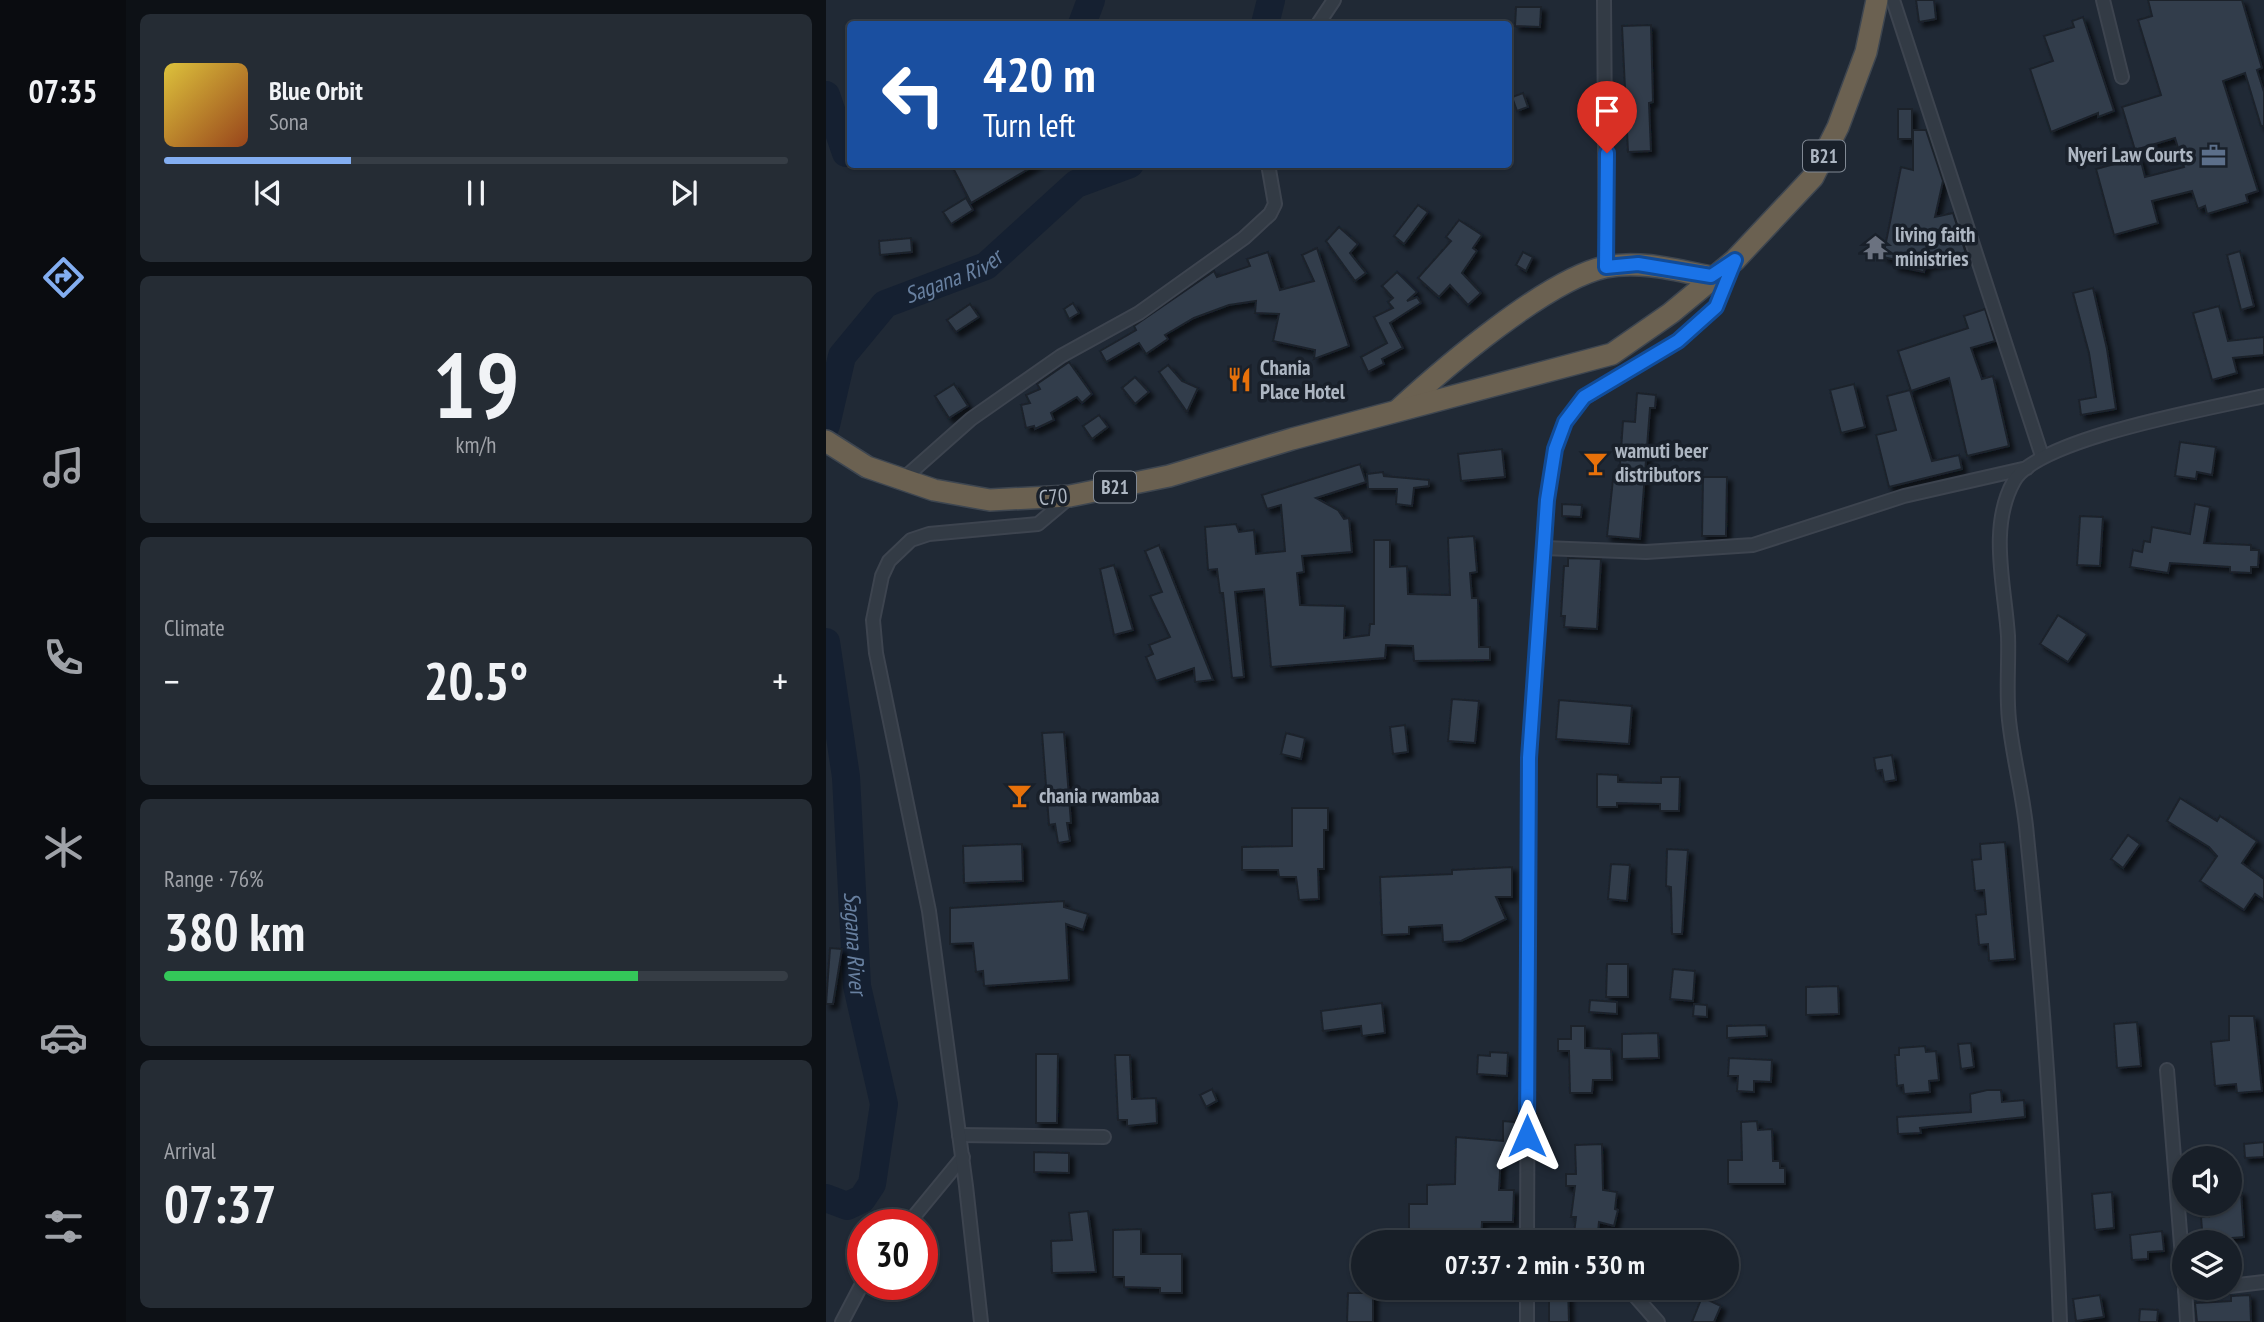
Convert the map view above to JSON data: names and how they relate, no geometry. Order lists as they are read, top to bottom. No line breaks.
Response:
{"streets":{"highway":["B21","C70"]},"crossings":[["B21","C70"]],"water":["Sagana River"],"places":{"office":["Nyeri Law Courts"],"temple":["living faith ministries"],"restaurant":["Chania Place Hotel"],"bar":["wamuti beer distributors","chania rwambaa"]},"page":{"tabs":"07:35","turn":["420 m","Turn left"],"song":["Blue Orbit","Sona"],"tile":[["19","km/h"],"Climate",["Range · 76%","380 km"],["Arrival","07:37"]],"heat":["−","20.5°","+"],"limit":"30","trip":"07:37 · 2 min · 530 m"}}
